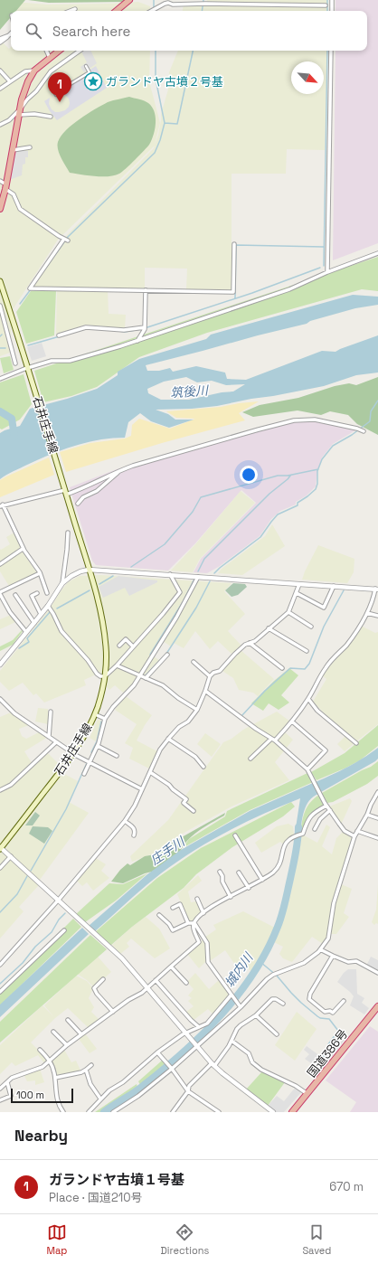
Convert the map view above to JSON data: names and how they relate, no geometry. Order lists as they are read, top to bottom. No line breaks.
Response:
{"streets":{"highway":["国道386号"],"main road":["石井庄手線"]},"water":["筑後川","庄手川","城内川"],"places":{"place":["ガランドヤ古墳２号基"]},"scale_bar":"100 m","north":"bottom right","page":{"search":"Search here","pins":"1","scale":"100 m","heading":"Nearby","list":[{"mark":"1","name":"ガランドヤ古墳１号基","note":"Place · 国道210号","value":"670 m"}],"nav":["Map","Directions","Saved"]}}
